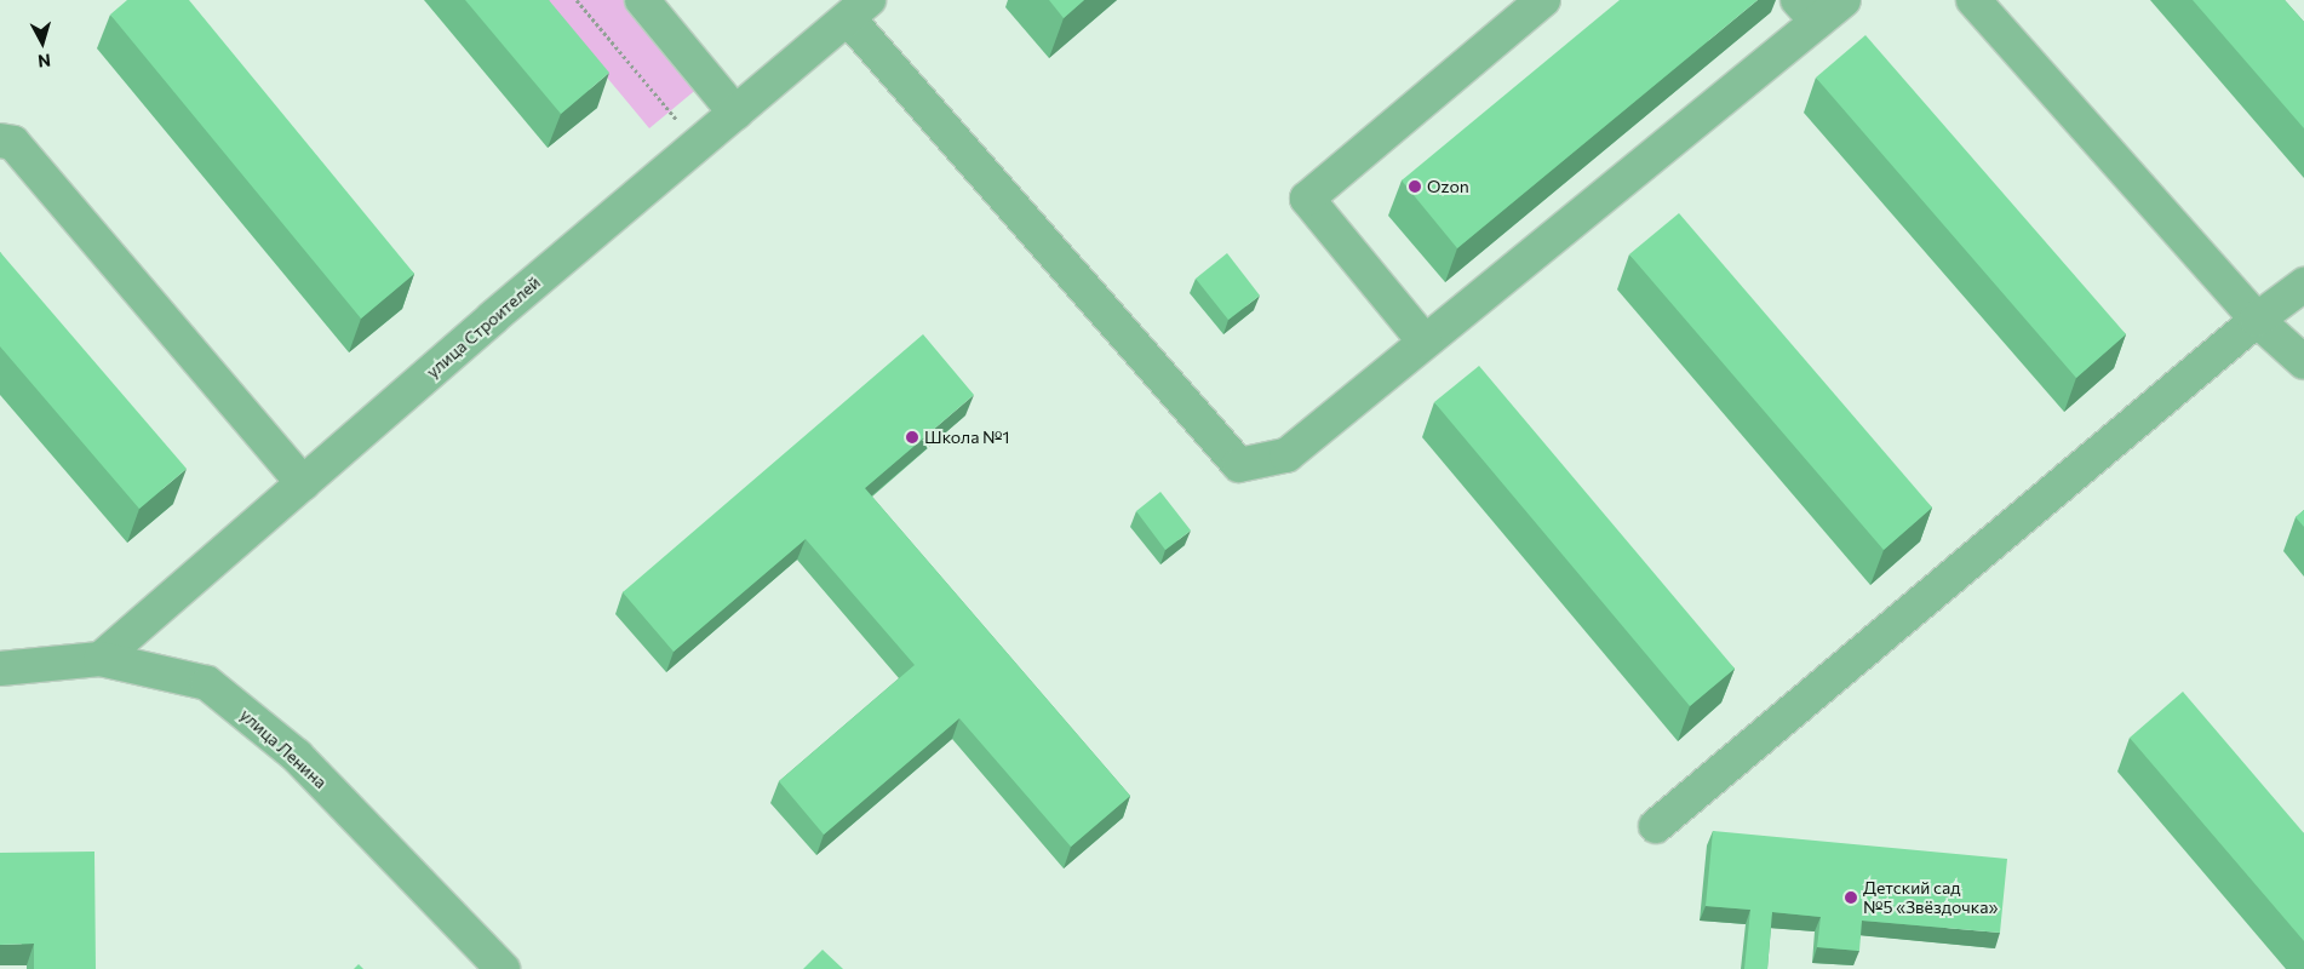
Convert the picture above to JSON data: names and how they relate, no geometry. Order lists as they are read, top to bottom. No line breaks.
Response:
{"streets":{"street":["улица Строителей","улица Ленина"]},"crossings":[["улица Строителей","улица Ленина"]],"places":["Ozon","Школа №1","Детский сад №5 «Звёздочка»"],"north":"bottom"}
